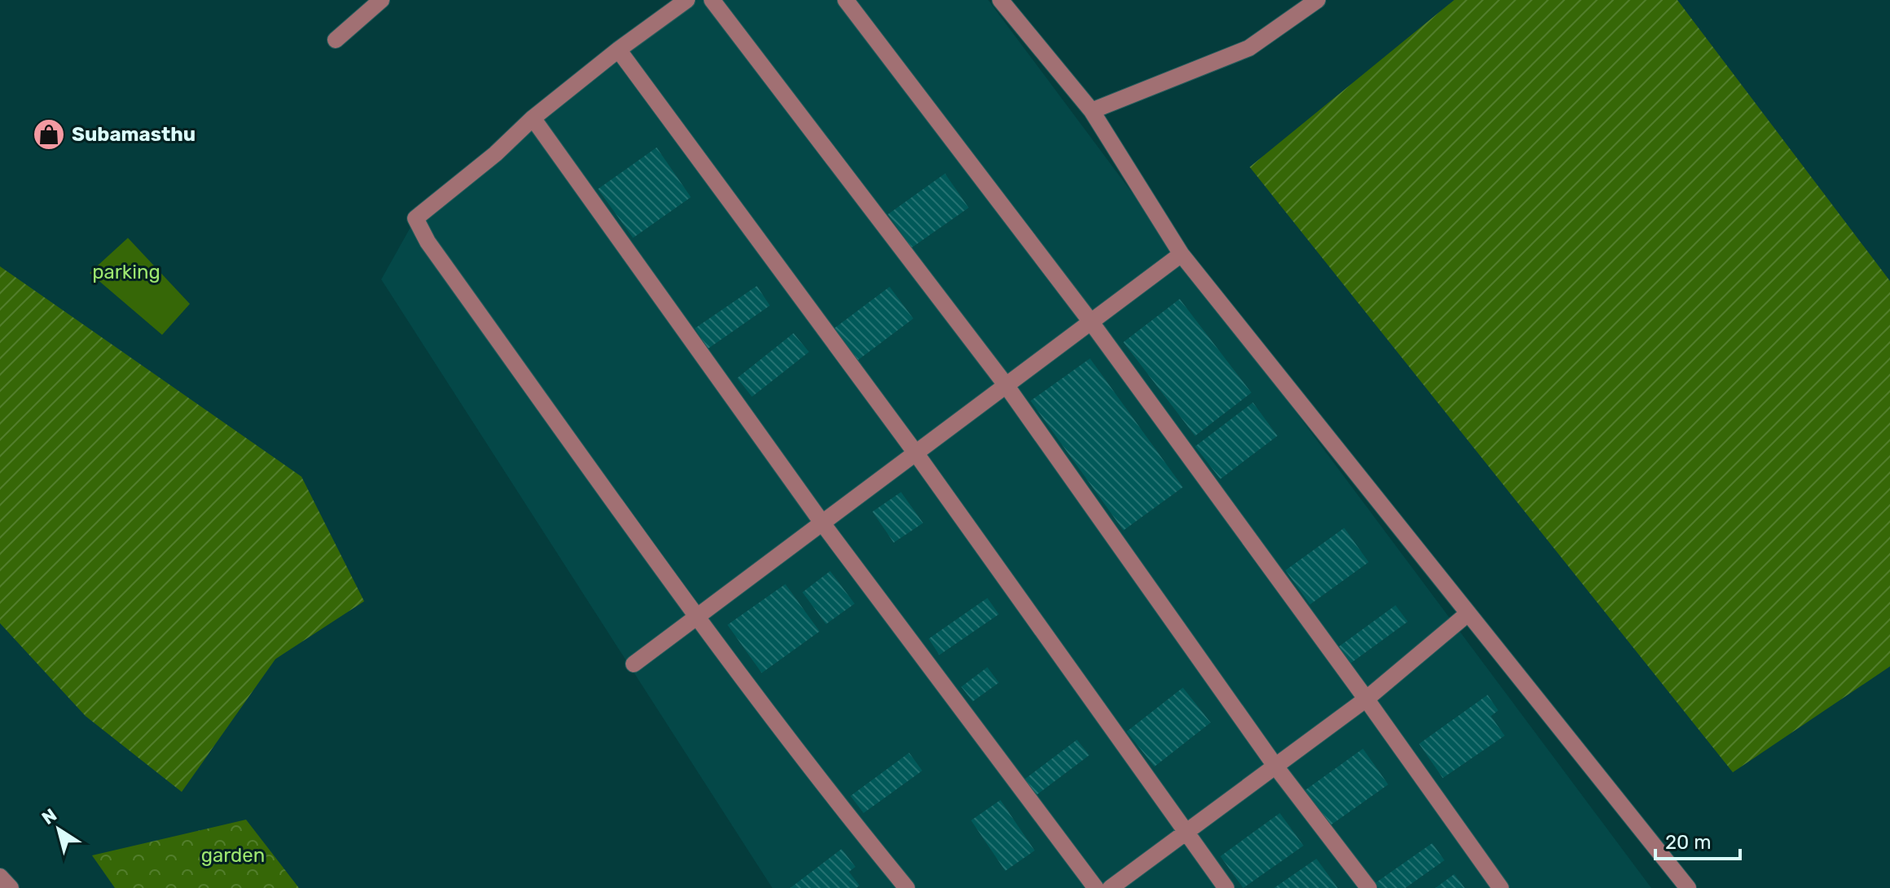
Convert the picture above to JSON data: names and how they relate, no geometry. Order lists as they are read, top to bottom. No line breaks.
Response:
{"parks":["parking","garden"],"places":{"shop":["Subamasthu"]},"scale_bar":"20 m","north":"top left"}
